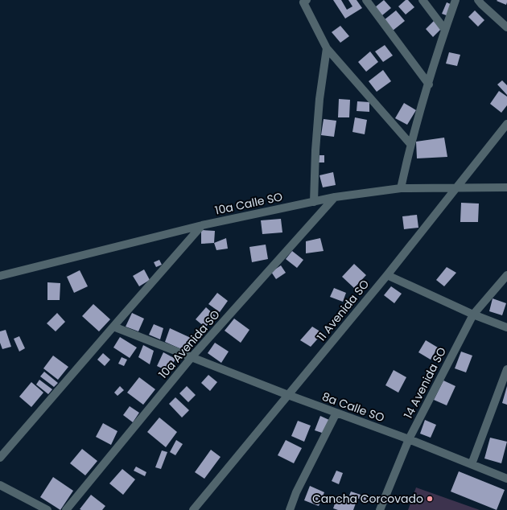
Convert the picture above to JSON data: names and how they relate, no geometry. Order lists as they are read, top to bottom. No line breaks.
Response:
{"streets":{"street":["10a Calle SO","11 Avenida SO","10a Avenida SO","14 Avenida SO","8a Calle SO"]},"crossings":[["10a Calle SO","11 Avenida SO"],["10a Calle SO","10a Avenida SO"],["11 Avenida SO","8a Calle SO"],["10a Avenida SO","8a Calle SO"],["14 Avenida SO","8a Calle SO"]],"places":["Cancha Corcovado"]}
